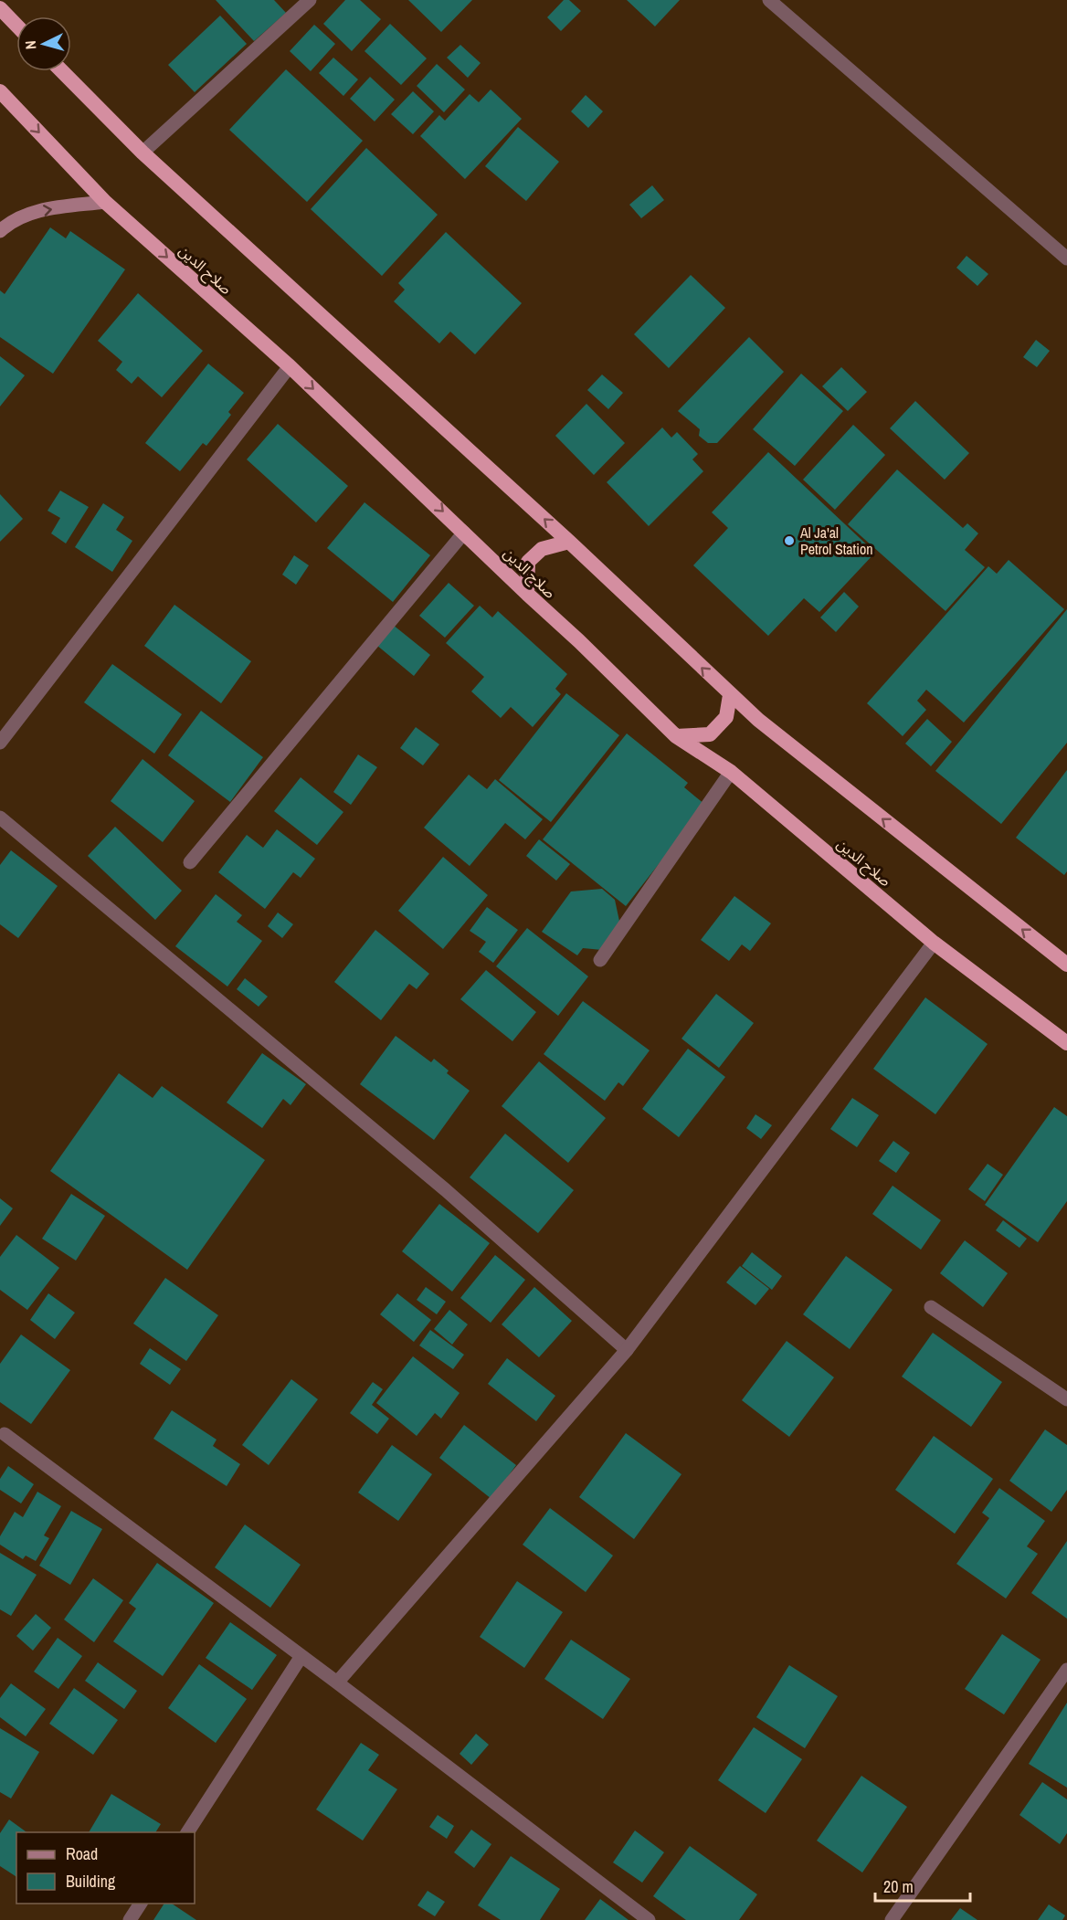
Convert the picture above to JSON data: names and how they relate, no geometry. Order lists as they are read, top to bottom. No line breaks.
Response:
{"streets":{"highway":["صلاح الدين"]},"places":["Al Ja'al Petrol Station"],"legend":["Road","Building"],"scale_bar":"20 m","north":"left"}
